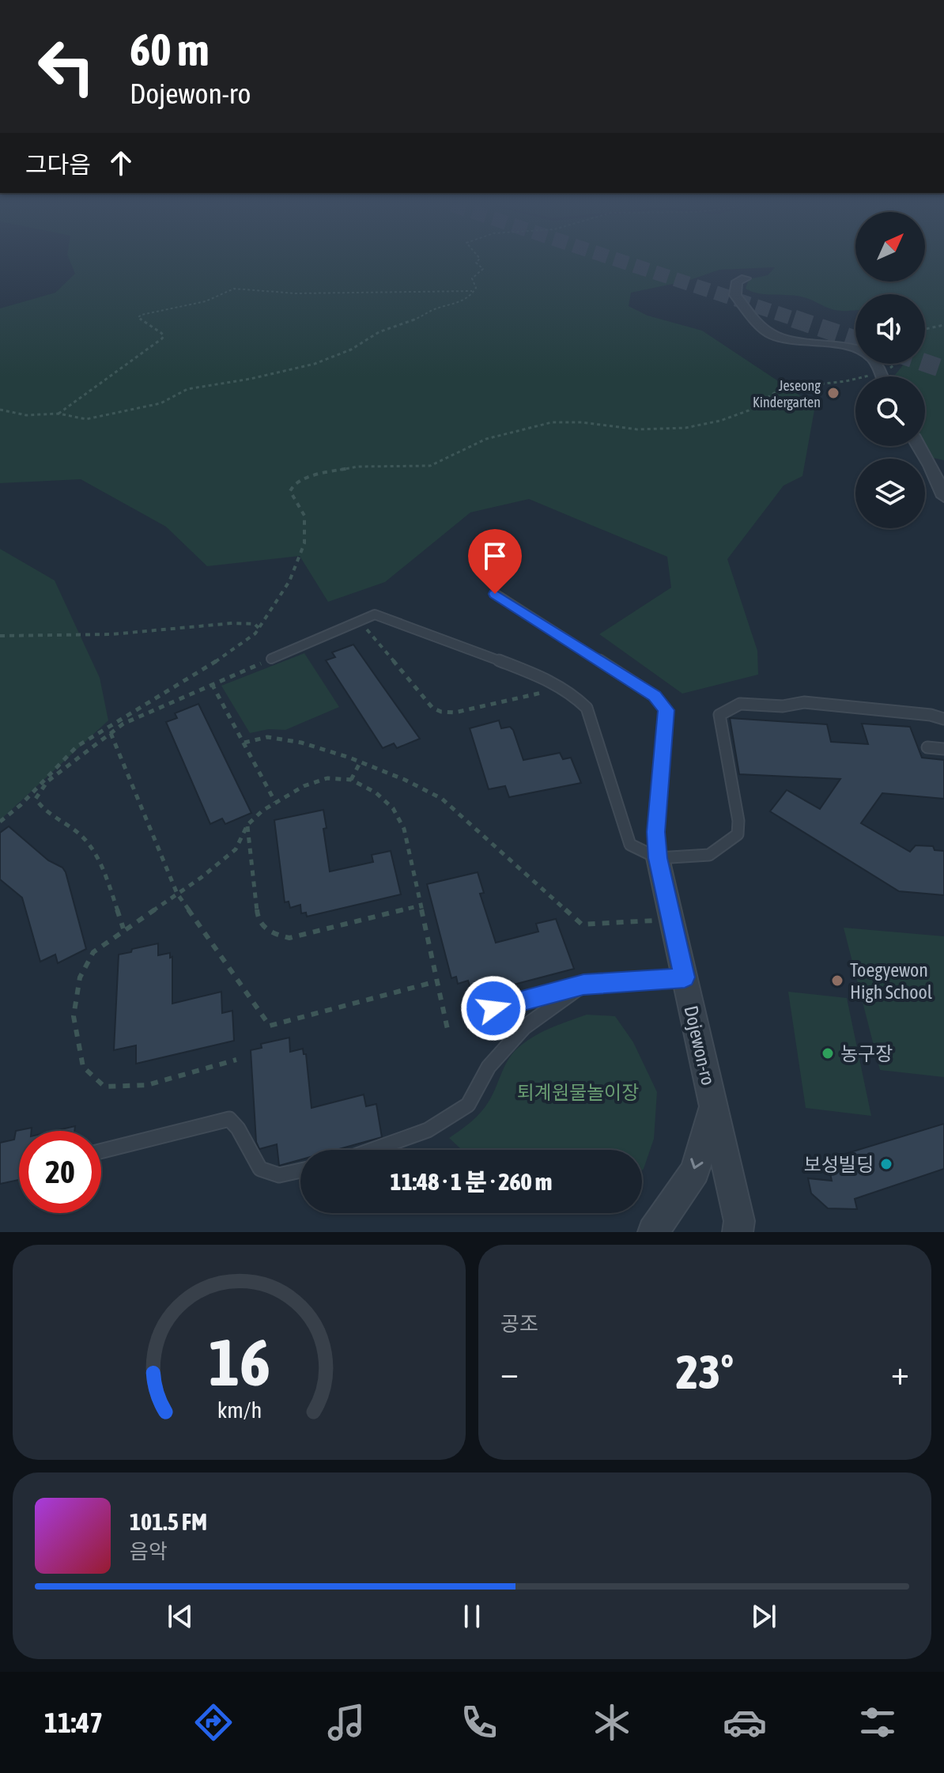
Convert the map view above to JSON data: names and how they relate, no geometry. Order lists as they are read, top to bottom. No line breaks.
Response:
{"streets":{"street":["Dojewon-ro"]},"parks":["퇴계원물놀이장"],"places":["Jeseong Kindergarten","Toegyewon High School","농구장","보성빌딩"],"north":"top right","page":{"turn":["60 m","Dojewon-ro"],"then":"그다음","limit":"20","trip":"11:48 · 1 분 · 260 m","tile":"공조","heat":["−","23°","+"],"song":["101.5 FM","음악"],"tabs":"11:47","gauge":["16","km/h"]}}
